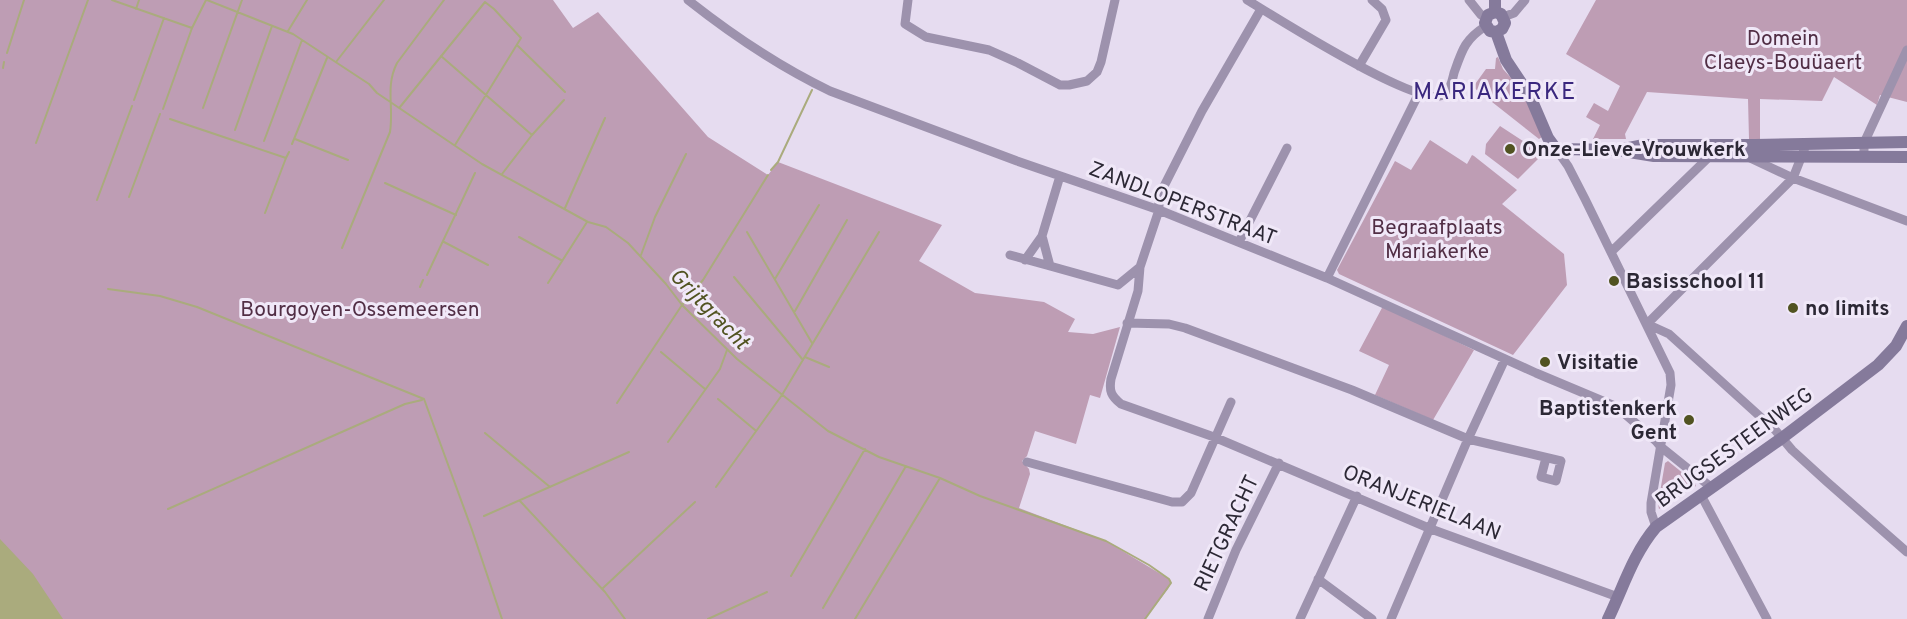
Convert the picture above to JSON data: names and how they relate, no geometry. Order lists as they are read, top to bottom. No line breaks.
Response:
{"streets":{"street":["ZANDLOPERSTRAAT","BRUGSESTEENWEG","ORANJERIELAAN","RIETGRACHT"]},"crossings":[["ZANDLOPERSTRAAT","BRUGSESTEENWEG"],["ZANDLOPERSTRAAT","ORANJERIELAAN"],["BRUGSESTEENWEG","ORANJERIELAAN"],["ORANJERIELAAN","RIETGRACHT"]],"districts":["MARIAKERKE"],"water":["Grijtgracht"],"parks":["Domein Claeys-Bouüaert","Begraafplaats Mariakerke","Bourgoyen-Ossemeersen"],"places":["Onze-Lieve-Vrouwkerk","Basisschool 11","no limits","Visitatie","Baptistenkerk Gent"]}
